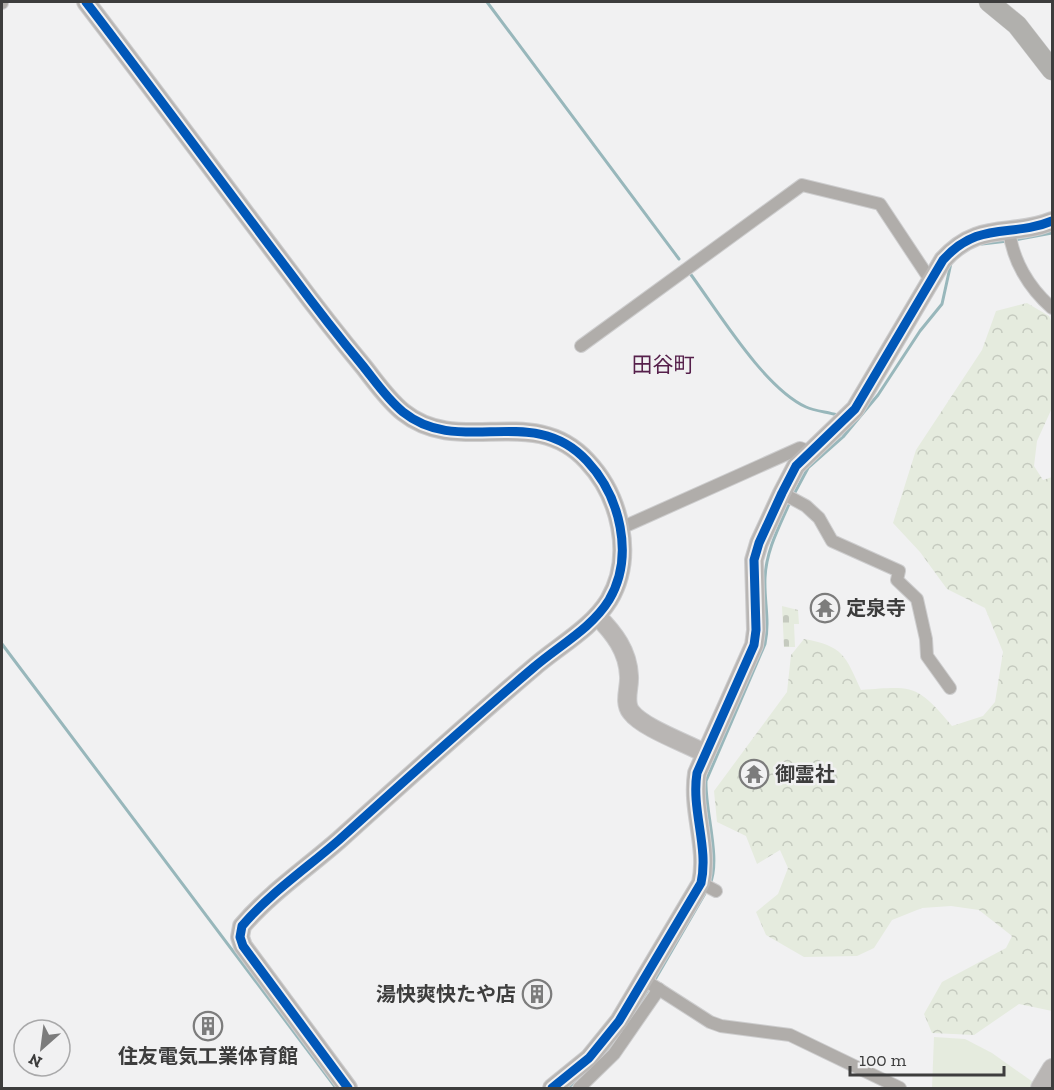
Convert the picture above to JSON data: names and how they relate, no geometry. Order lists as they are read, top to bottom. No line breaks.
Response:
{"districts":["田谷町"],"places":{"temple":["定泉寺","御霊社"],"building":["湯快爽快たや店","住友電気工業体育館"]},"scale_bar":"100 m","north":"bottom left"}
